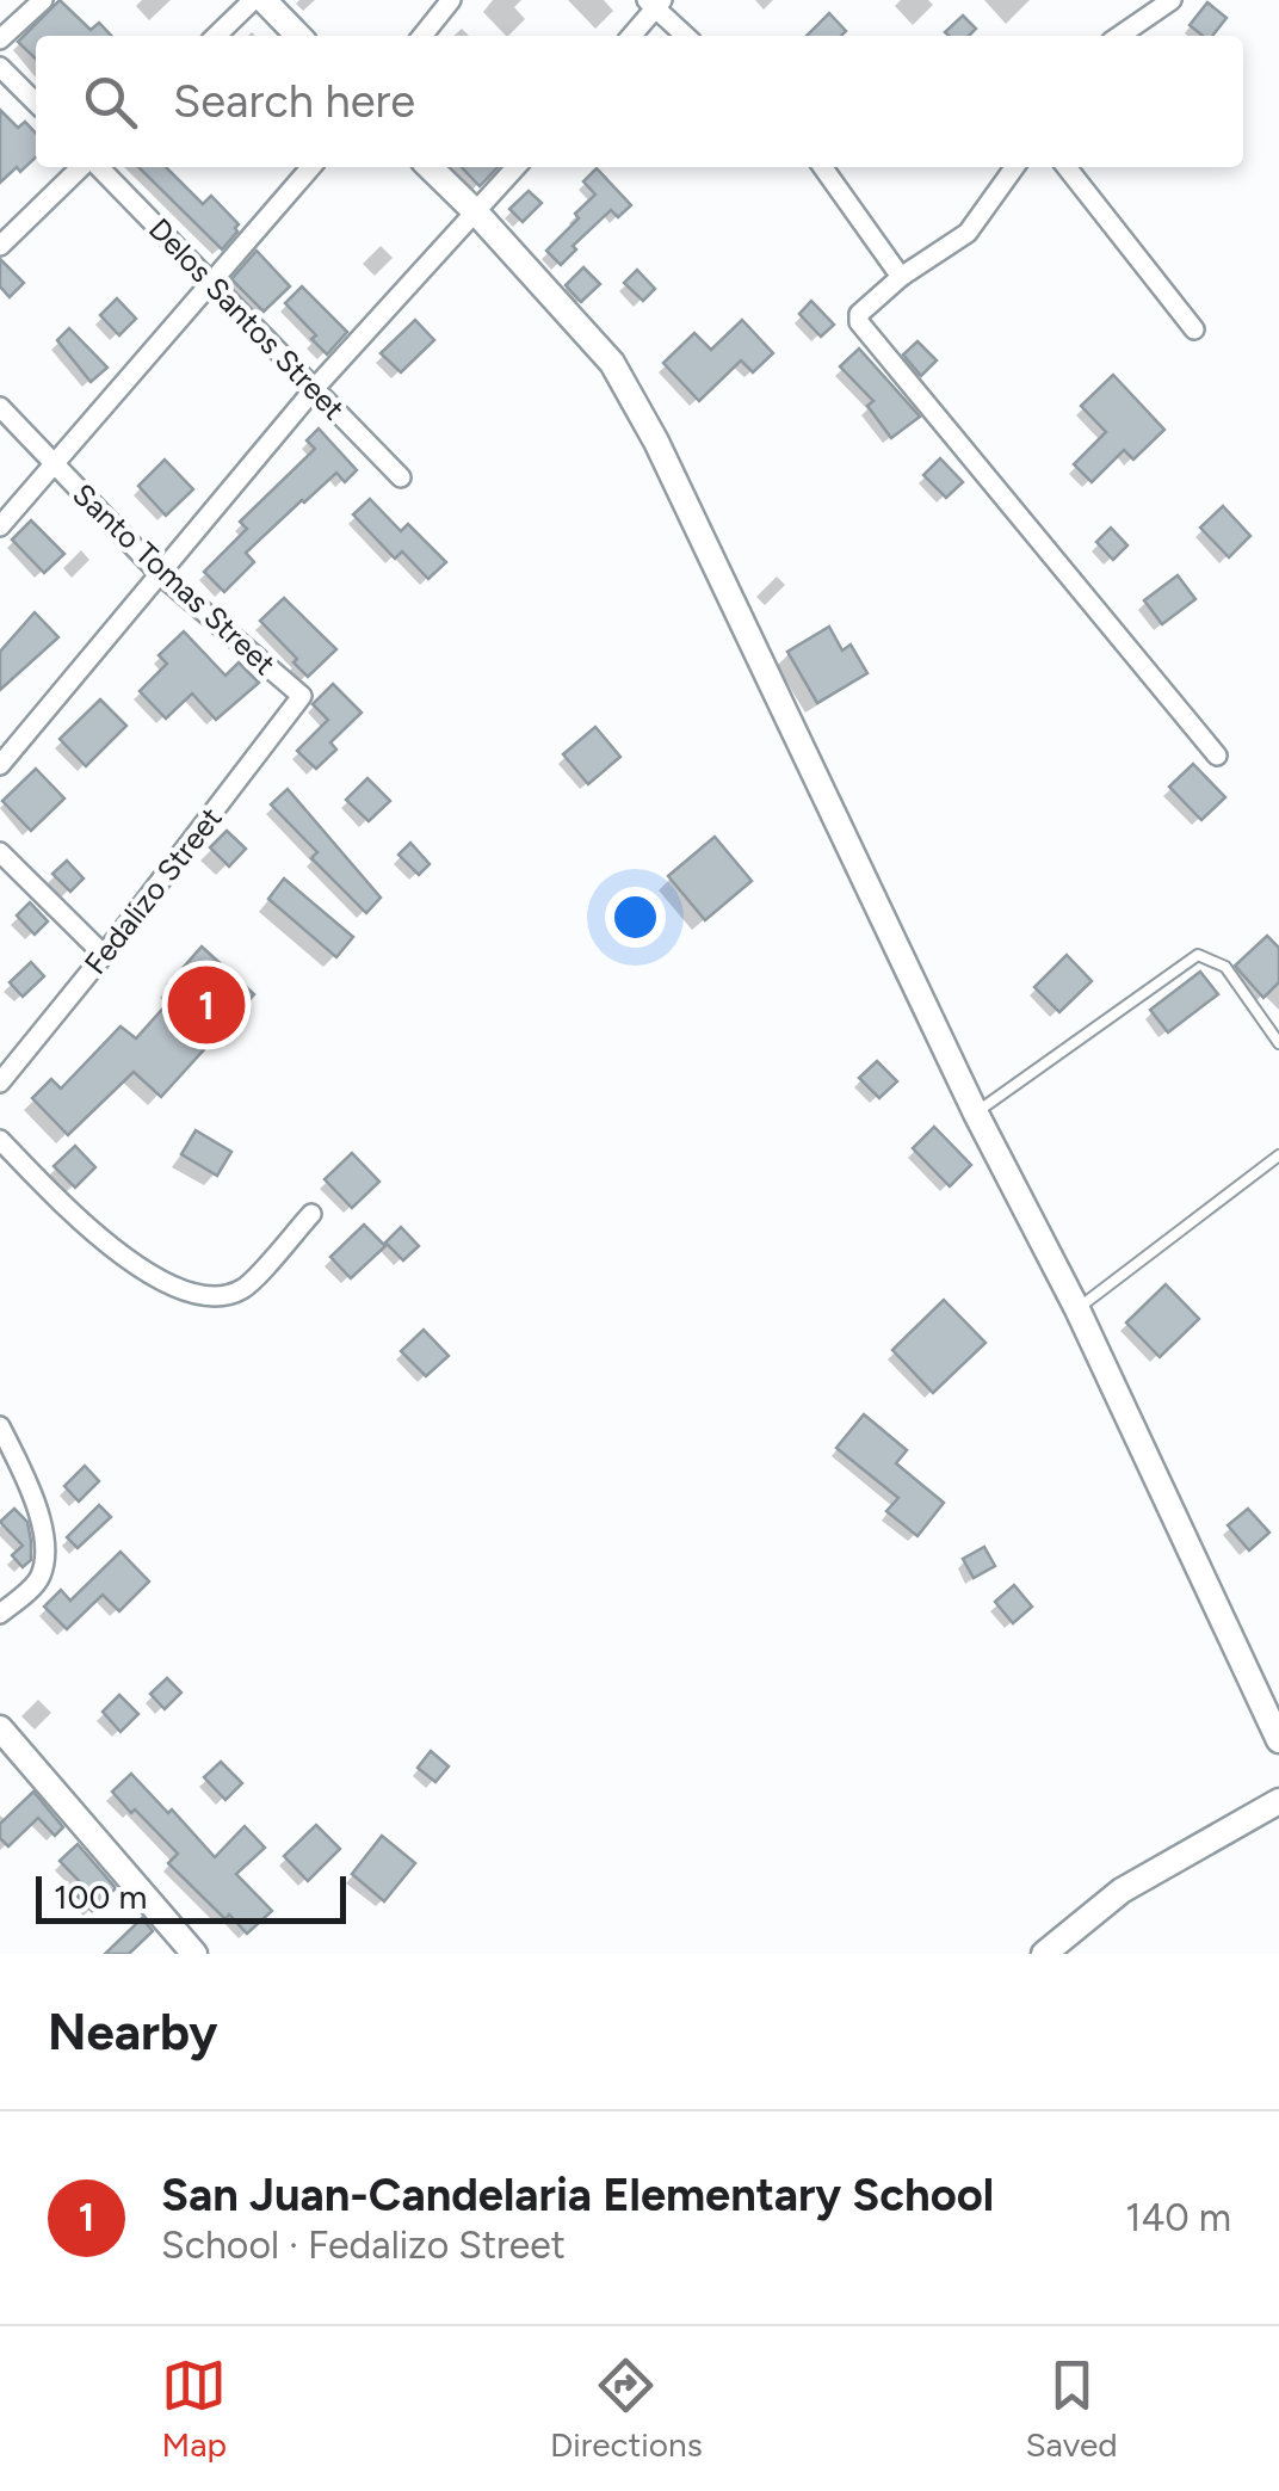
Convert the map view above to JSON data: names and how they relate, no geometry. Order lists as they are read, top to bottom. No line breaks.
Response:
{"streets":{"street":["Delos Santos Street","Santo Tomas Street","Fedalizo Street"]},"crossings":[["Santo Tomas Street","Fedalizo Street"]],"scale_bar":"100 m","page":{"search":"Search here","pins":"1","scale":"100 m","heading":"Nearby","list":[{"mark":"1","name":"San Juan-Candelaria Elementary School","note":"School · Fedalizo Street","value":"140 m"}],"nav":["Map","Directions","Saved"]}}
